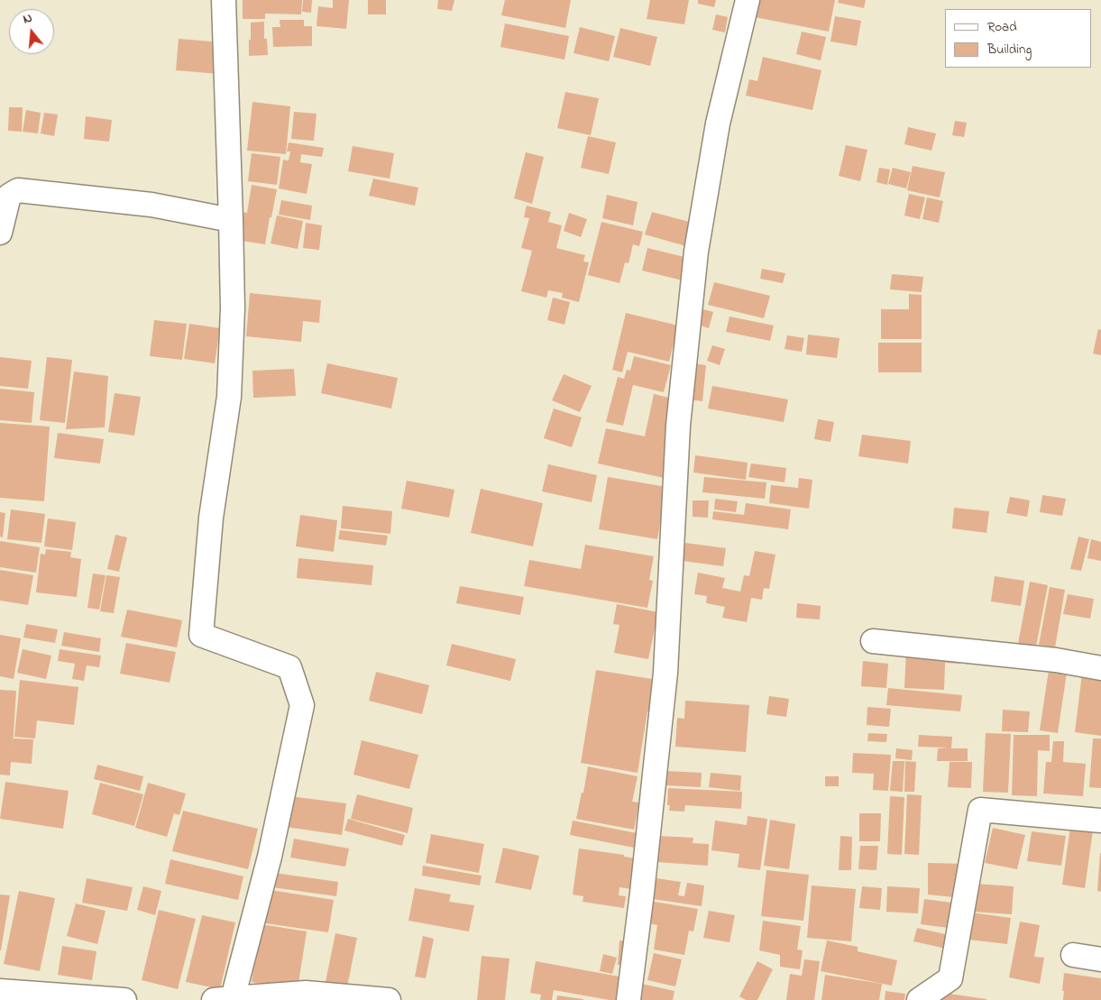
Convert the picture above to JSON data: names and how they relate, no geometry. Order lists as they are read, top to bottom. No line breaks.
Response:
{"legend":["Road","Building"],"north":"top"}
